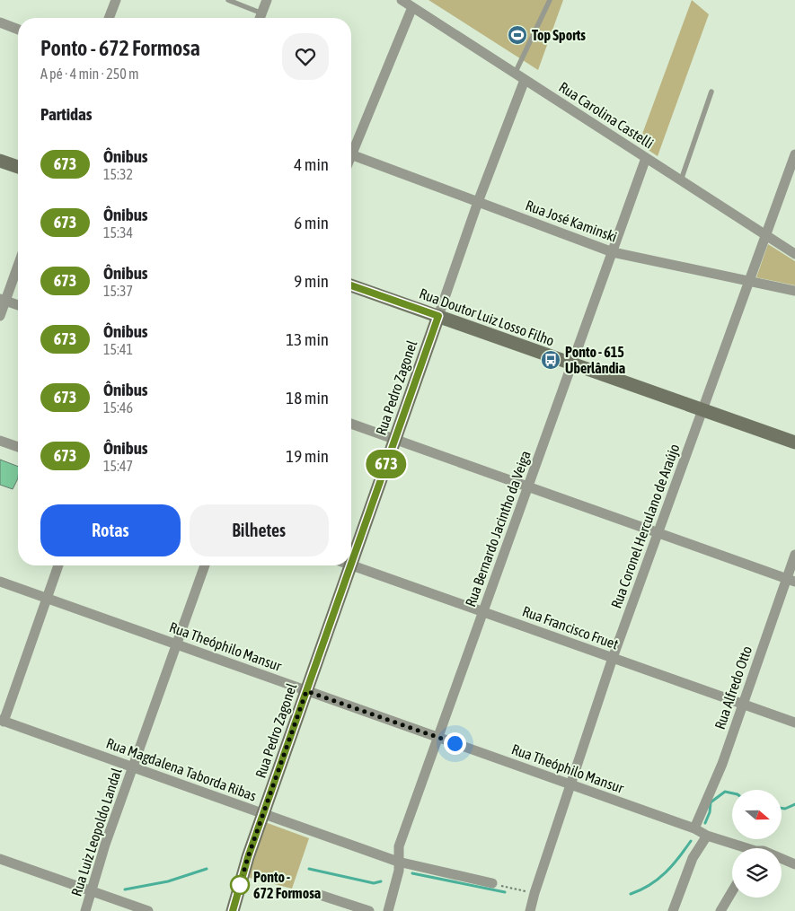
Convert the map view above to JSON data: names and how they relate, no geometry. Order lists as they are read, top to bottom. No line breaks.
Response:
{"streets":{"street":["Rua Carolina Castelli","Rua José Kaminski","Rua Doutor Luiz Losso Filho","Rua Pedro Zagonel","Rua Coronel Herculano de Araújo","Rua Bernardo Jacintho da Veiga","Rua Francisco Fruet","Rua Theóphilo Mansur","Rua Alfredo Otto","Rua Magdalena Taborda Ribas","Rua Luiz Leopoldo Landal"]},"crossings":[["Rua Carolina Castelli","Rua Pedro Zagonel"],["Rua Carolina Castelli","Rua Coronel Herculano de Araújo"],["Rua Carolina Castelli","Rua Bernardo Jacintho da Veiga"],["Rua José Kaminski","Rua Pedro Zagonel"],["Rua José Kaminski","Rua Coronel Herculano de Araújo"],["Rua José Kaminski","Rua Bernardo Jacintho da Veiga"],["Rua Doutor Luiz Losso Filho","Rua Pedro Zagonel"],["Rua Doutor Luiz Losso Filho","Rua Coronel Herculano de Araújo"],["Rua Doutor Luiz Losso Filho","Rua Bernardo Jacintho da Veiga"],["Rua Pedro Zagonel","Rua Theóphilo Mansur"],["Rua Pedro Zagonel","Rua Magdalena Taborda Ribas"],["Rua Coronel Herculano de Araújo","Rua Francisco Fruet"],["Rua Coronel Herculano de Araújo","Rua Theóphilo Mansur"],["Rua Bernardo Jacintho da Veiga","Rua Francisco Fruet"],["Rua Bernardo Jacintho da Veiga","Rua Theóphilo Mansur"],["Rua Bernardo Jacintho da Veiga","Rua Magdalena Taborda Ribas"],["Rua Francisco Fruet","Rua Alfredo Otto"],["Rua Theóphilo Mansur","Rua Alfredo Otto"],["Rua Theóphilo Mansur","Rua Luiz Leopoldo Landal"],["Rua Magdalena Taborda Ribas","Rua Luiz Leopoldo Landal"]],"places":{"sports":["Top Sports"],"bus stop":["Ponto - 615 Uberlândia"],"other":["Ponto - 672 Formosa"]},"lines":["bus line 673"],"north":"right","page":{"on_map":"673","heading":[["Ponto - 672 Formosa","A pé · 4 min · 250 m"],"Partidas"],"list":[{"mark":"673","name":"Ônibus","note":"15:32","value":"4 min"},{"mark":"673","name":"Ônibus","note":"15:34","value":"6 min"},{"mark":"673","name":"Ônibus","note":"15:37","value":"9 min"},{"mark":"673","name":"Ônibus","note":"15:41","value":"13 min"},{"mark":"673","name":"Ônibus","note":"15:46","value":"18 min"},{"mark":"673","name":"Ônibus","note":"15:47","value":"19 min"}],"buttons":["Rotas","Bilhetes"]}}
